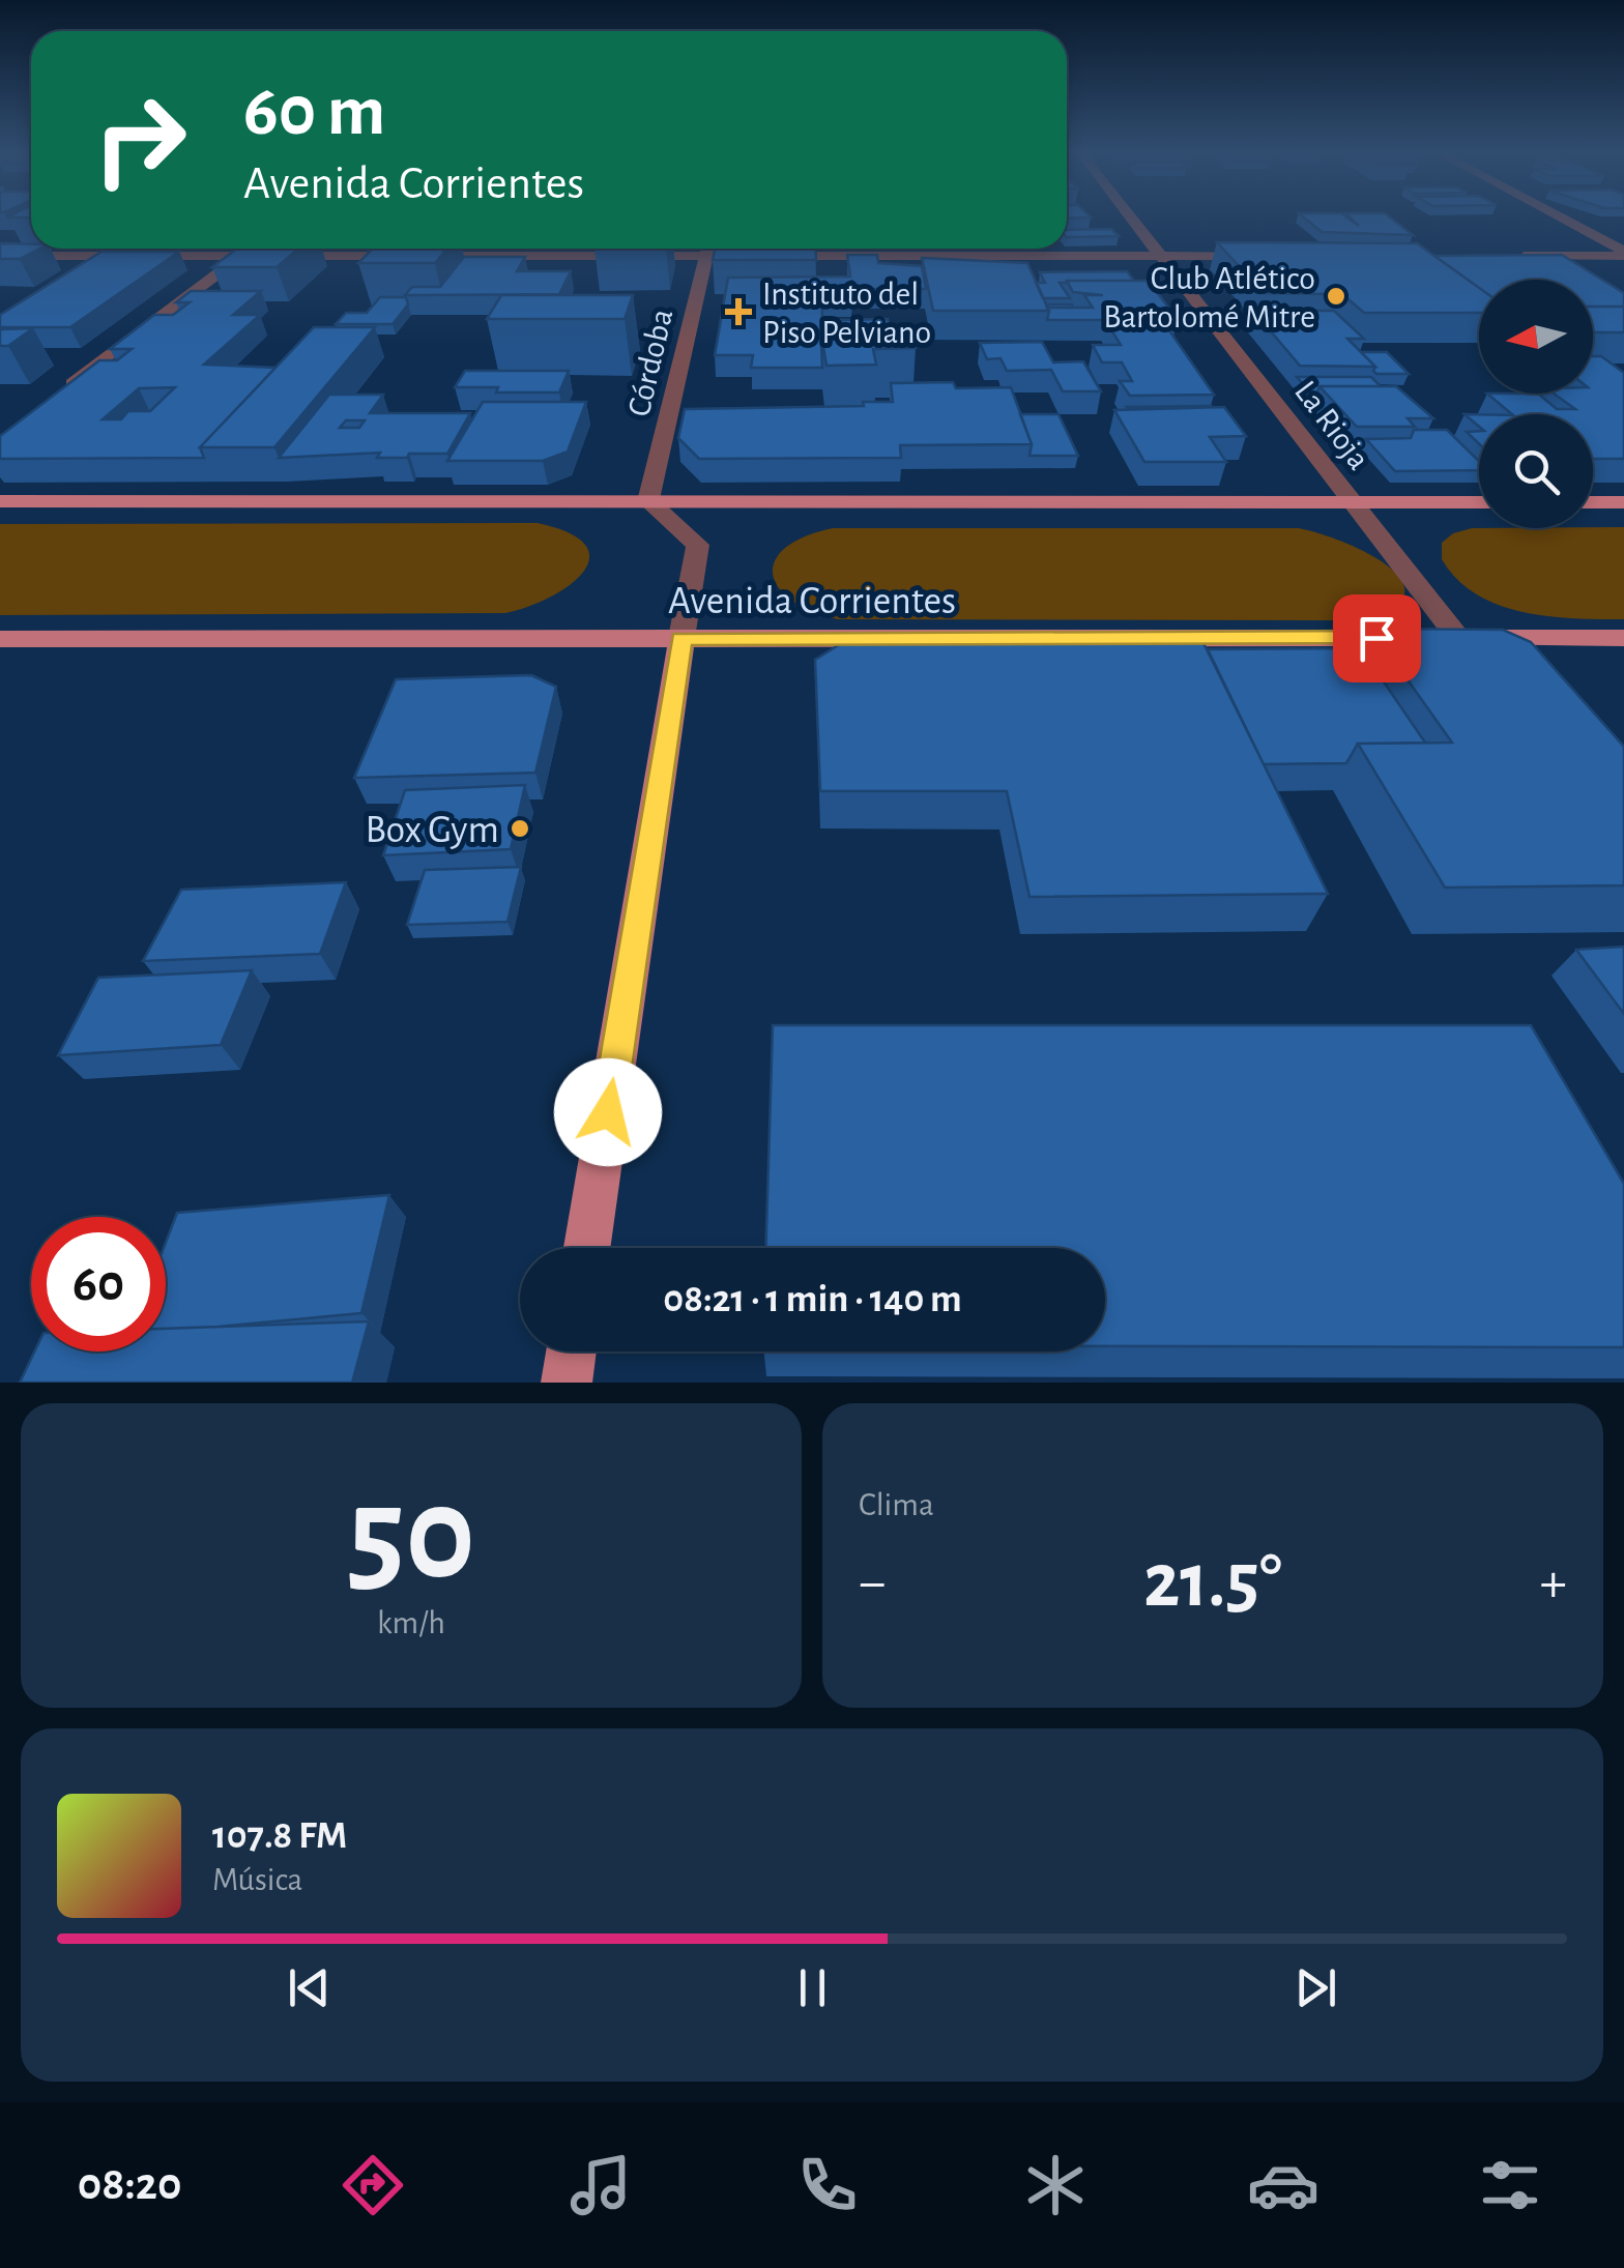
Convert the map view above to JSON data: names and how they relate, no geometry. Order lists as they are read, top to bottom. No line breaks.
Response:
{"streets":{"main road":["Avenida Corrientes"],"street":["Córdoba","La Rioja"]},"crossings":[["La Rioja","Avenida Corrientes"]],"places":{"other":["Club Atlético Bartolomé Mitre","Box Gym"],"health":["Instituto del Piso Pelviano"]},"north":"left","page":{"turn":["60 m","Avenida Corrientes"],"limit":"60","trip":"08:21 · 1 min · 140 m","tile":[["50","km/h"],"Clima"],"heat":["−","21.5°","+"],"song":["107.8 FM","Música"],"tabs":"08:20"}}
